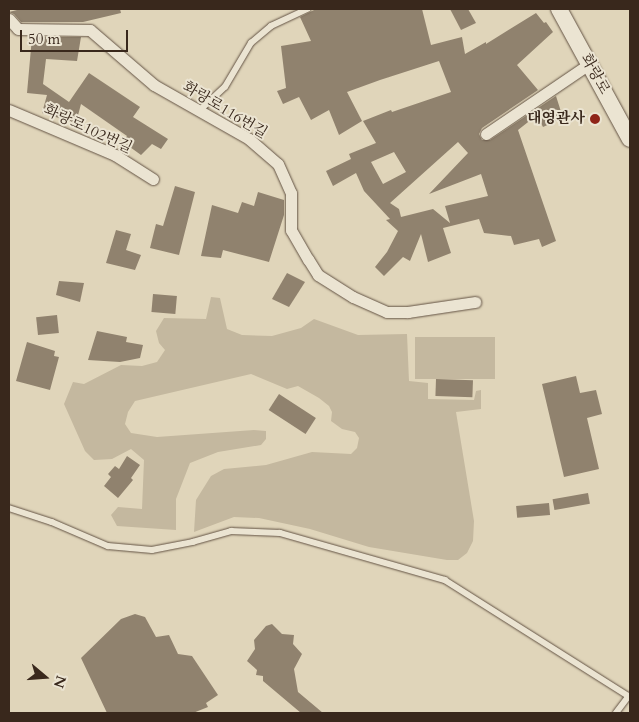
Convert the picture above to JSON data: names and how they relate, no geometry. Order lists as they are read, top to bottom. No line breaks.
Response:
{"streets":{"main road":["화랑로"],"street":["화랑로116번길","화랑로102번길"]},"places":["대영관사"],"scale_bar":"50 m","north":"right"}
